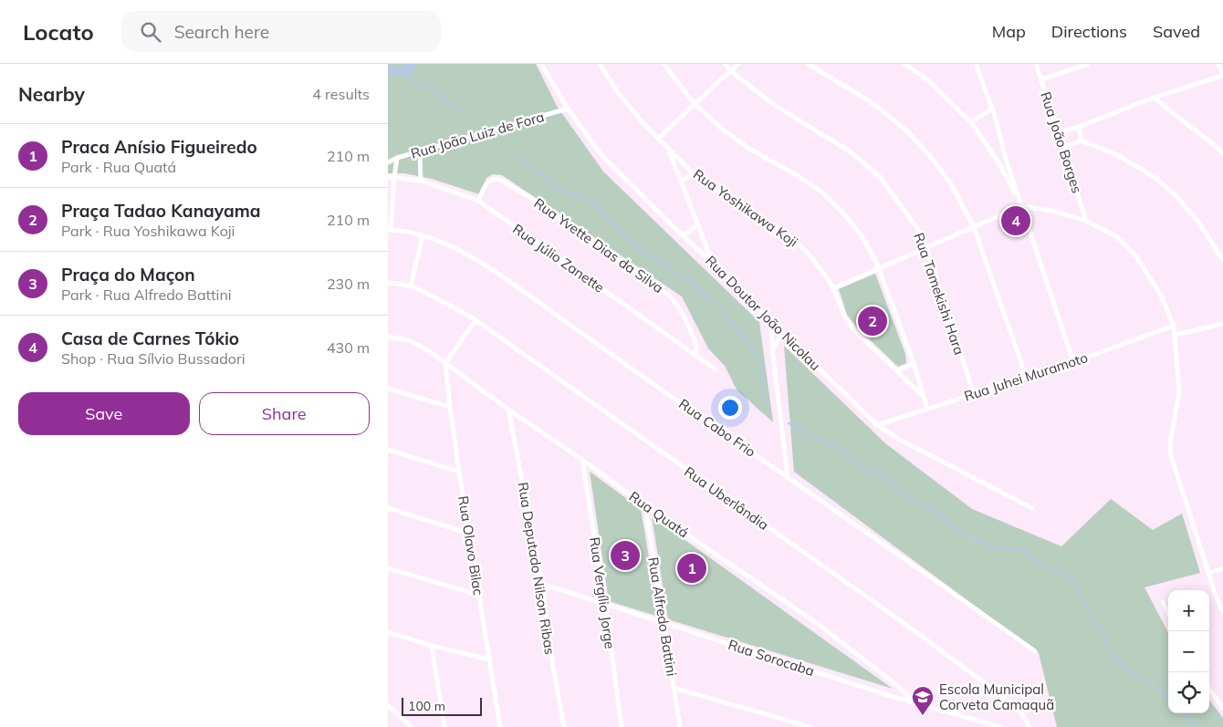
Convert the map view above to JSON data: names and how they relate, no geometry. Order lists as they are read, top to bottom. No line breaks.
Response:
{"streets":{"street":["Rua João Luiz de Fora","Rua João Borges","Rua Yoshikawa Koji","Rua Yvette Dias da Silva","Rua Júlio Zanette","Rua Tamekishi Hara","Rua Doutor João Nicolau","Rua Juhei Muramoto","Rua Cabo Frio","Rua Uberlândia","Rua Quatá","Rua Olavo Bilac","Rua Deputado Nilson Ribas","Rua Vergílio Jorge","Rua Alfredo Battini","Rua Sorocaba"]},"crossings":[["Rua João Luiz de Fora","Rua Doutor João Nicolau"],["Rua Yvette Dias da Silva","Rua Júlio Zanette"],["Rua Tamekishi Hara","Rua Juhei Muramoto"],["Rua Doutor João Nicolau","Rua Juhei Muramoto"],["Rua Quatá","Rua Olavo Bilac"],["Rua Quatá","Rua Deputado Nilson Ribas"],["Rua Quatá","Rua Vergílio Jorge"],["Rua Quatá","Rua Alfredo Battini"],["Rua Quatá","Rua Sorocaba"],["Rua Deputado Nilson Ribas","Rua Sorocaba"],["Rua Vergílio Jorge","Rua Sorocaba"],["Rua Alfredo Battini","Rua Sorocaba"]],"places":{"school or university":["Escola Municipal Corveta Camaquã"]},"scale_bar":"100 m","page":{"header":"Locato","search":"Search here","nav":["Map","Directions","Saved"],"heading":["Nearby","4 results"],"list":[{"mark":"1","name":"Praca Anísio Figueiredo","note":"Park · Rua Quatá","value":"210 m"},{"mark":"2","name":"Praça Tadao Kanayama","note":"Park · Rua Yoshikawa Koji","value":"210 m"},{"mark":"3","name":"Praça do Maçon","note":"Park · Rua Alfredo Battini","value":"230 m"},{"mark":"4","name":"Casa de Carnes Tókio","note":"Shop · Rua Sílvio Bussadori","value":"430 m"}],"pins":["4","2","3","1"],"buttons":["Save","Share"],"map_buttons":["+","−"],"scale":"100 m"}}
